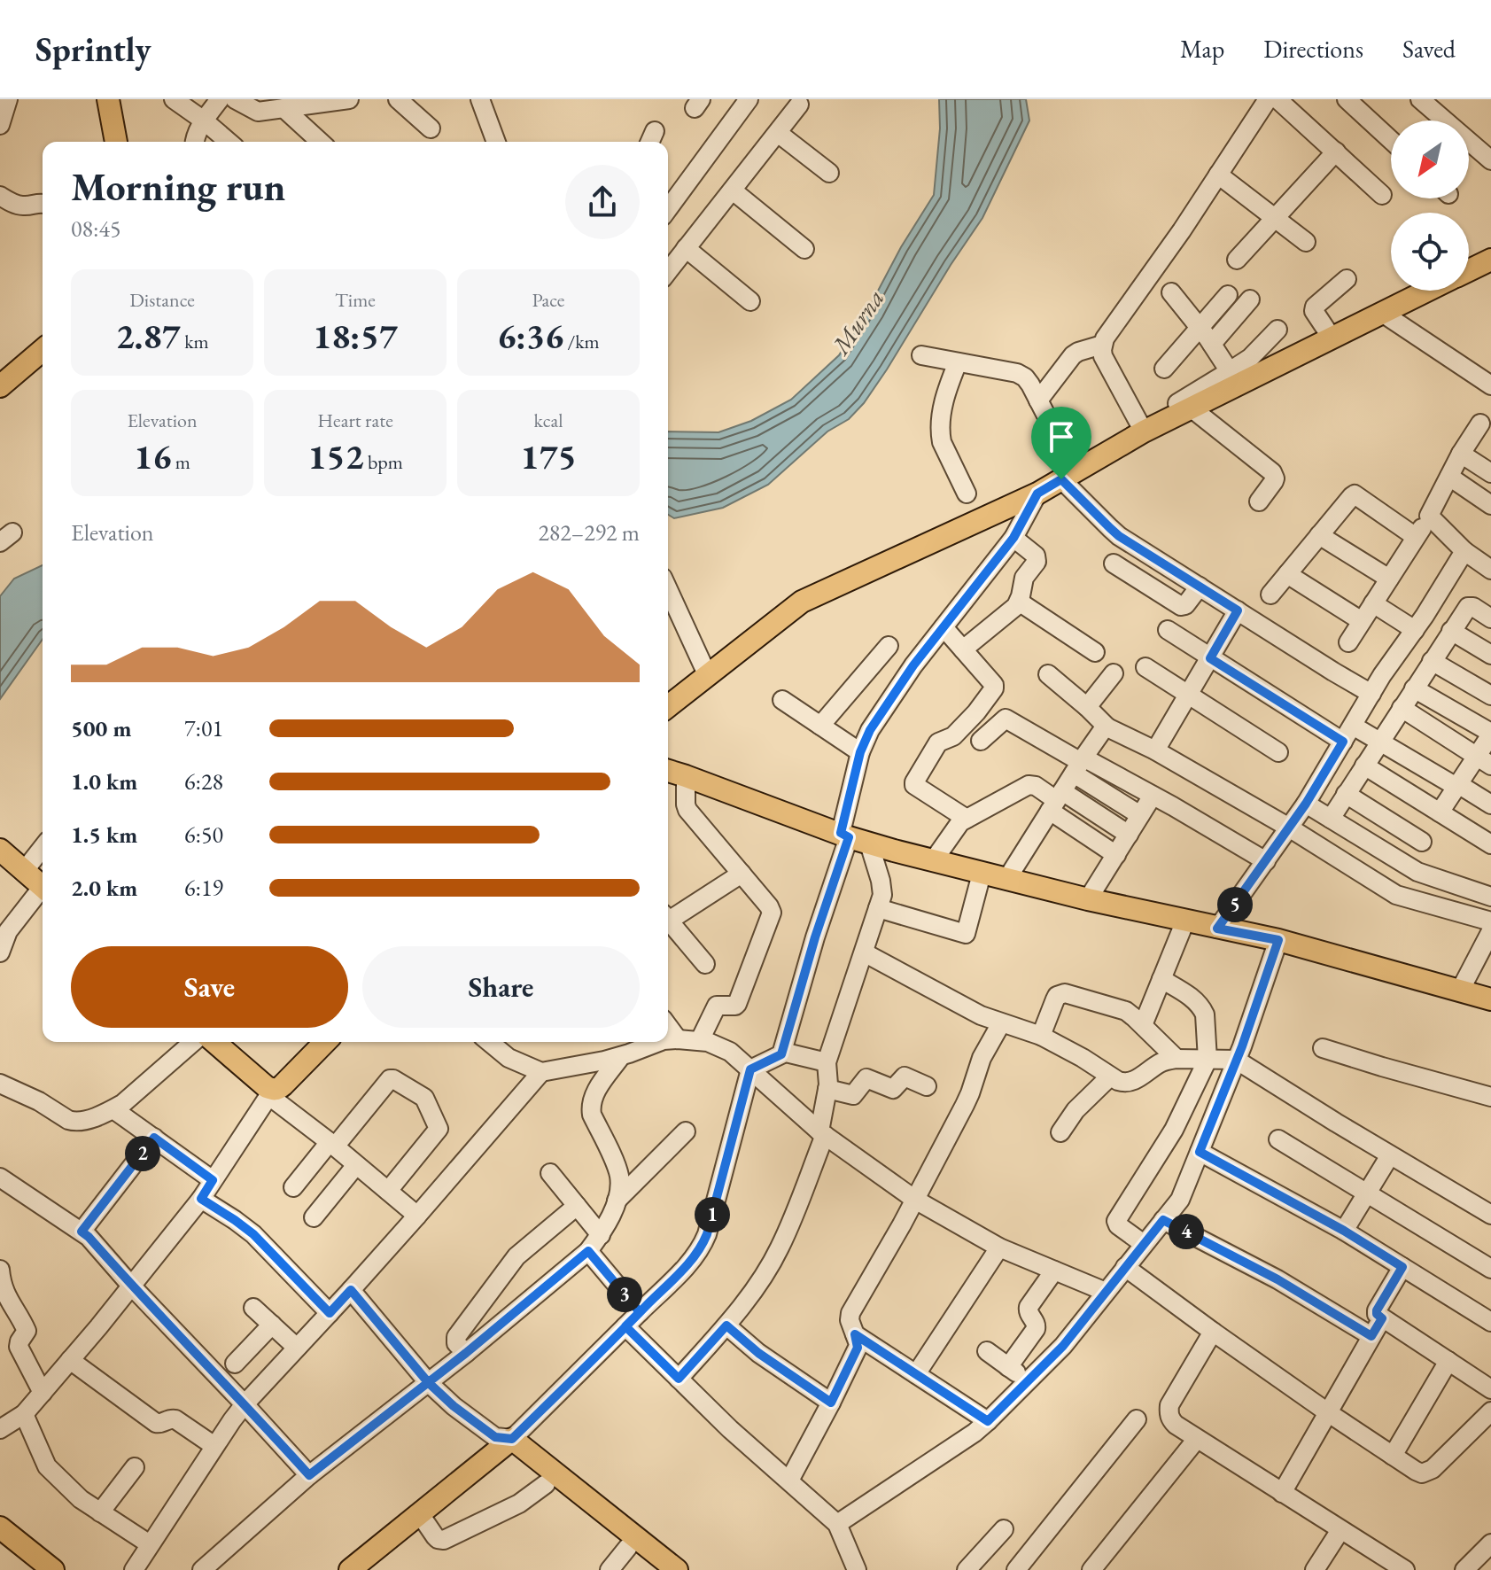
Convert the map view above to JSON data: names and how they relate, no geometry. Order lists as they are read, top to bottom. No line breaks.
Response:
{"water":["Murna"],"north":"bottom left","page":{"header":"Sprintly","nav":["Map","Directions","Saved"],"heading":["Morning run","08:45"],"stats":[["Distance","2.87 km"],["Time","18:57"],["Pace","6:36 /km"],["Elevation","16 m"],["Heart rate","152 bpm"],["kcal","175"]],"chart":["Elevation","282–292 m"],"list":[{"name":"500 m","note":"7:01"},{"name":"1.0 km","note":"6:28"},{"name":"1.5 km","note":"6:50"},{"name":"2.0 km","note":"6:19"}],"pins":["5","2","1","4","3"],"buttons":["Save","Share"]}}
